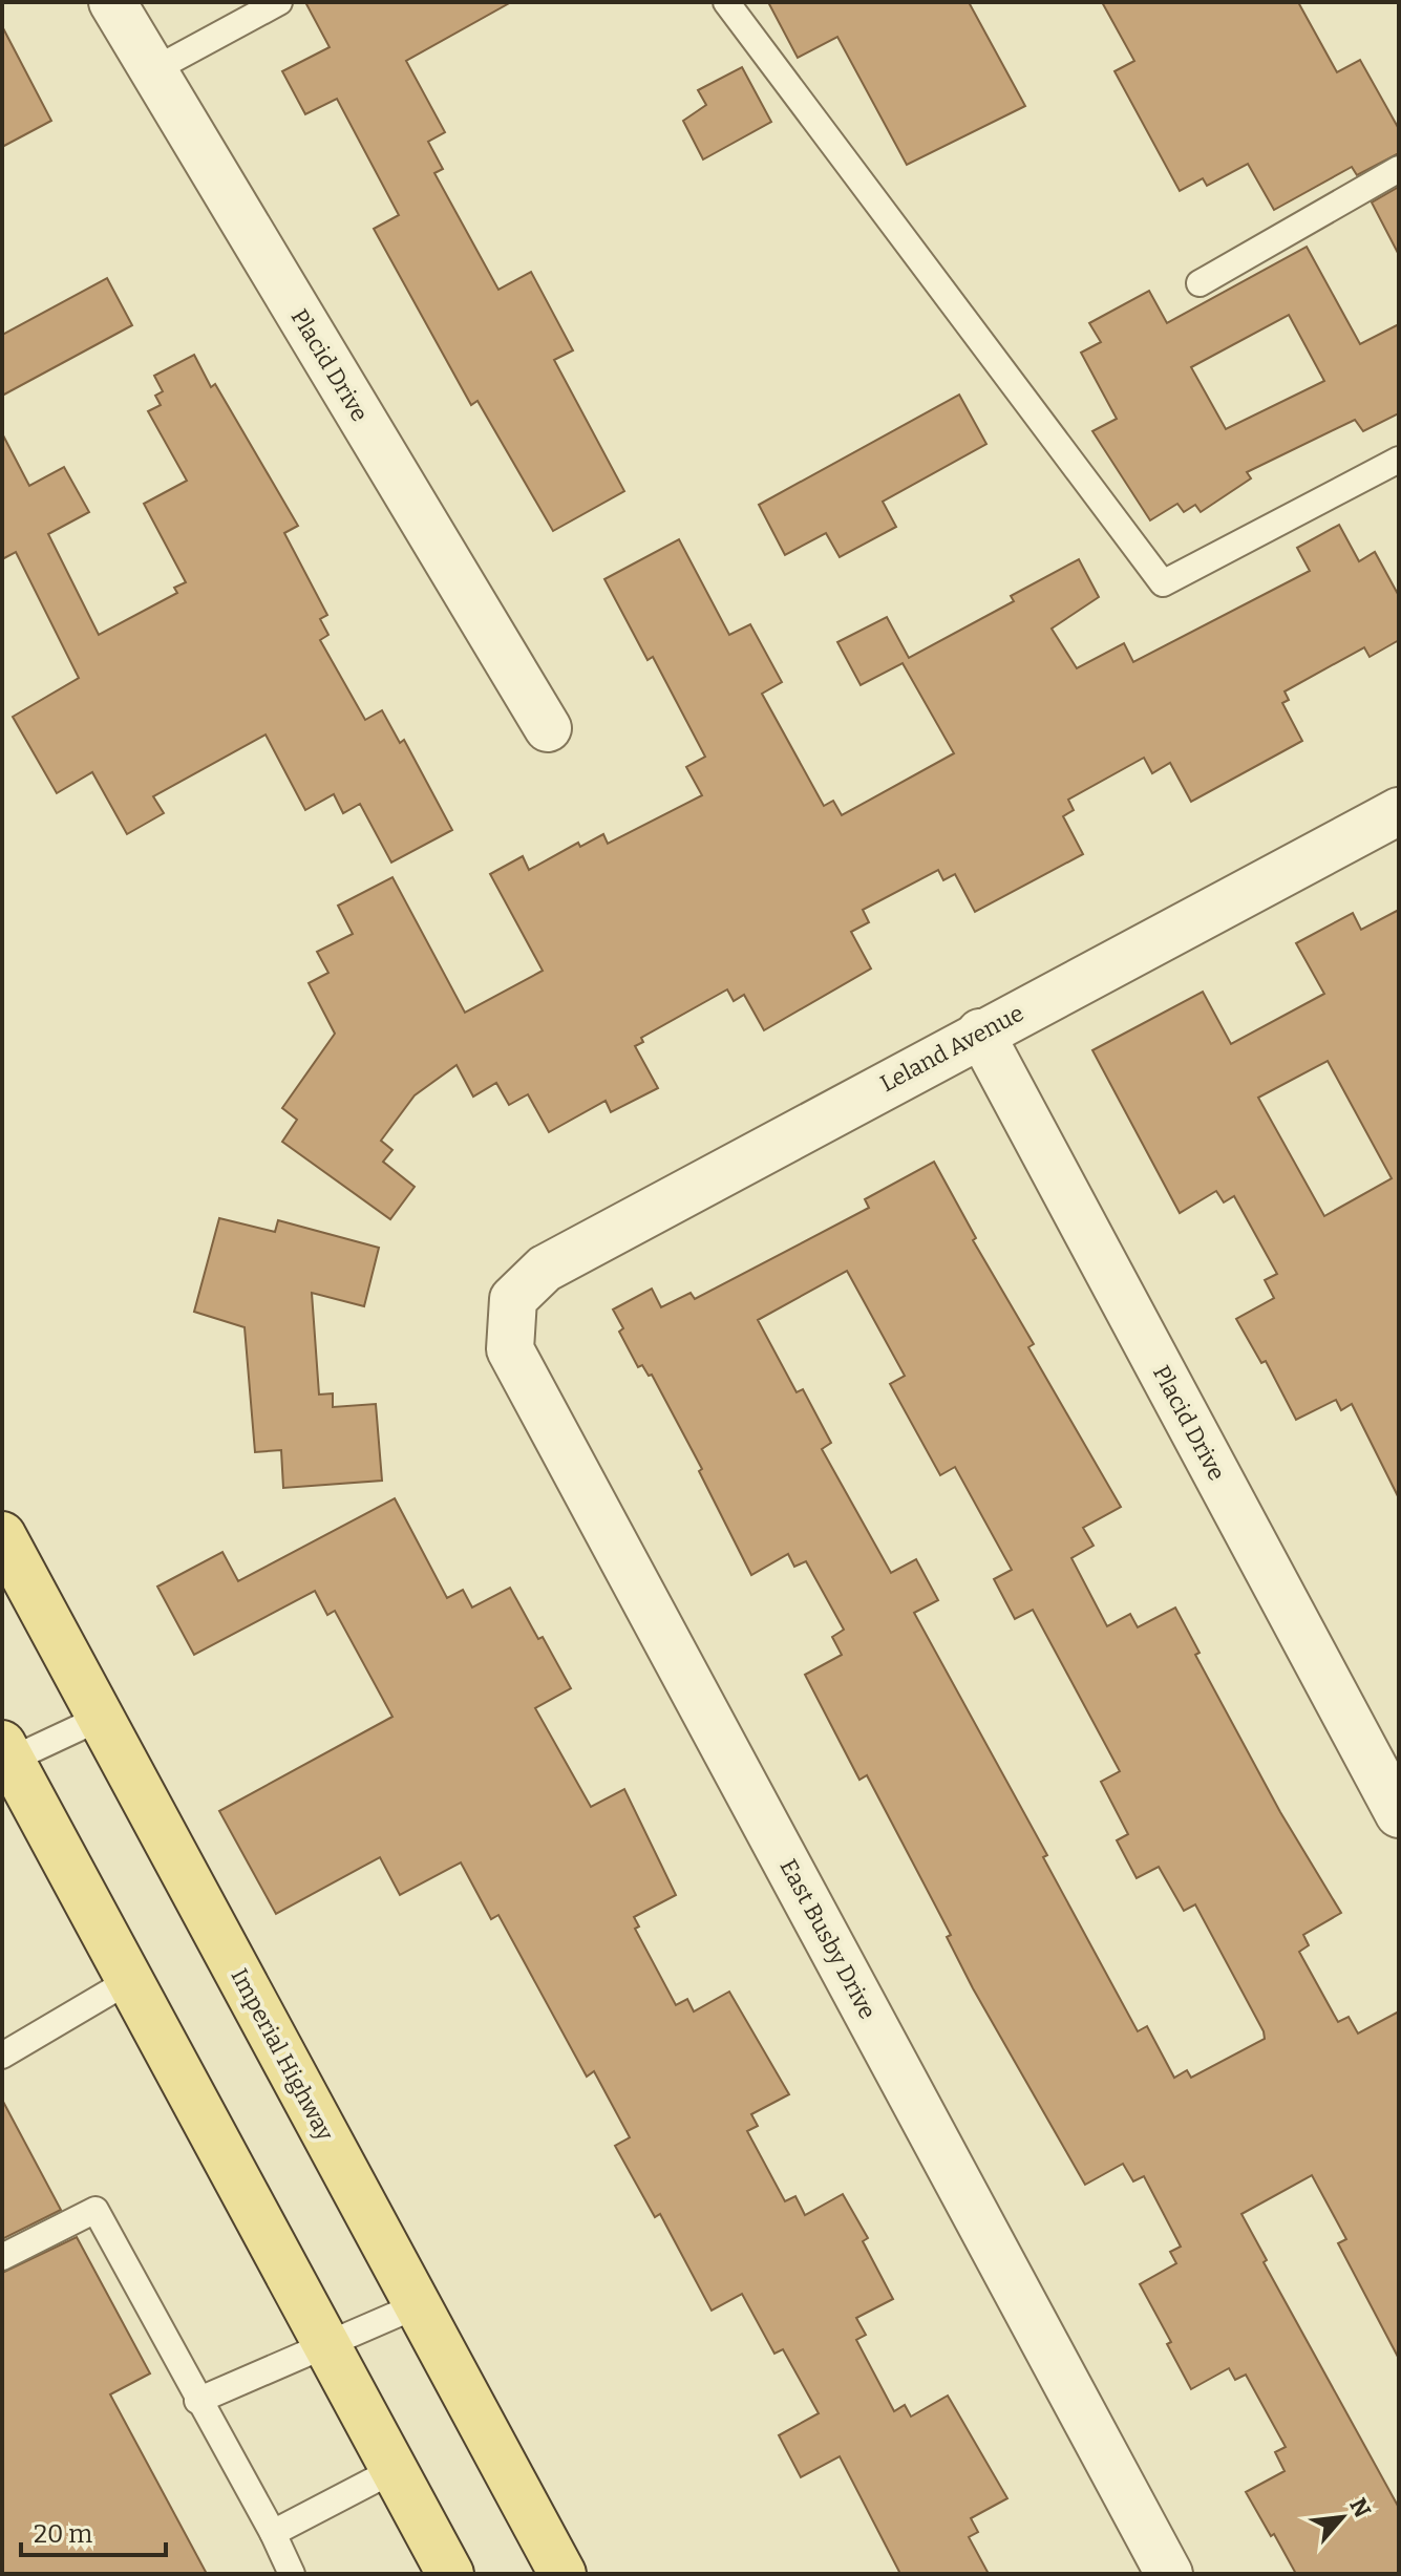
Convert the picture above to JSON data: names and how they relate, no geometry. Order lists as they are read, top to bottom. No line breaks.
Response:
{"streets":{"main road":["Imperial Highway"],"street":["Placid Drive","Leland Avenue","East Busby Drive"]},"crossings":[["Placid Drive","Leland Avenue"],["Leland Avenue","East Busby Drive"]],"scale_bar":"20 m","north":"top right"}
